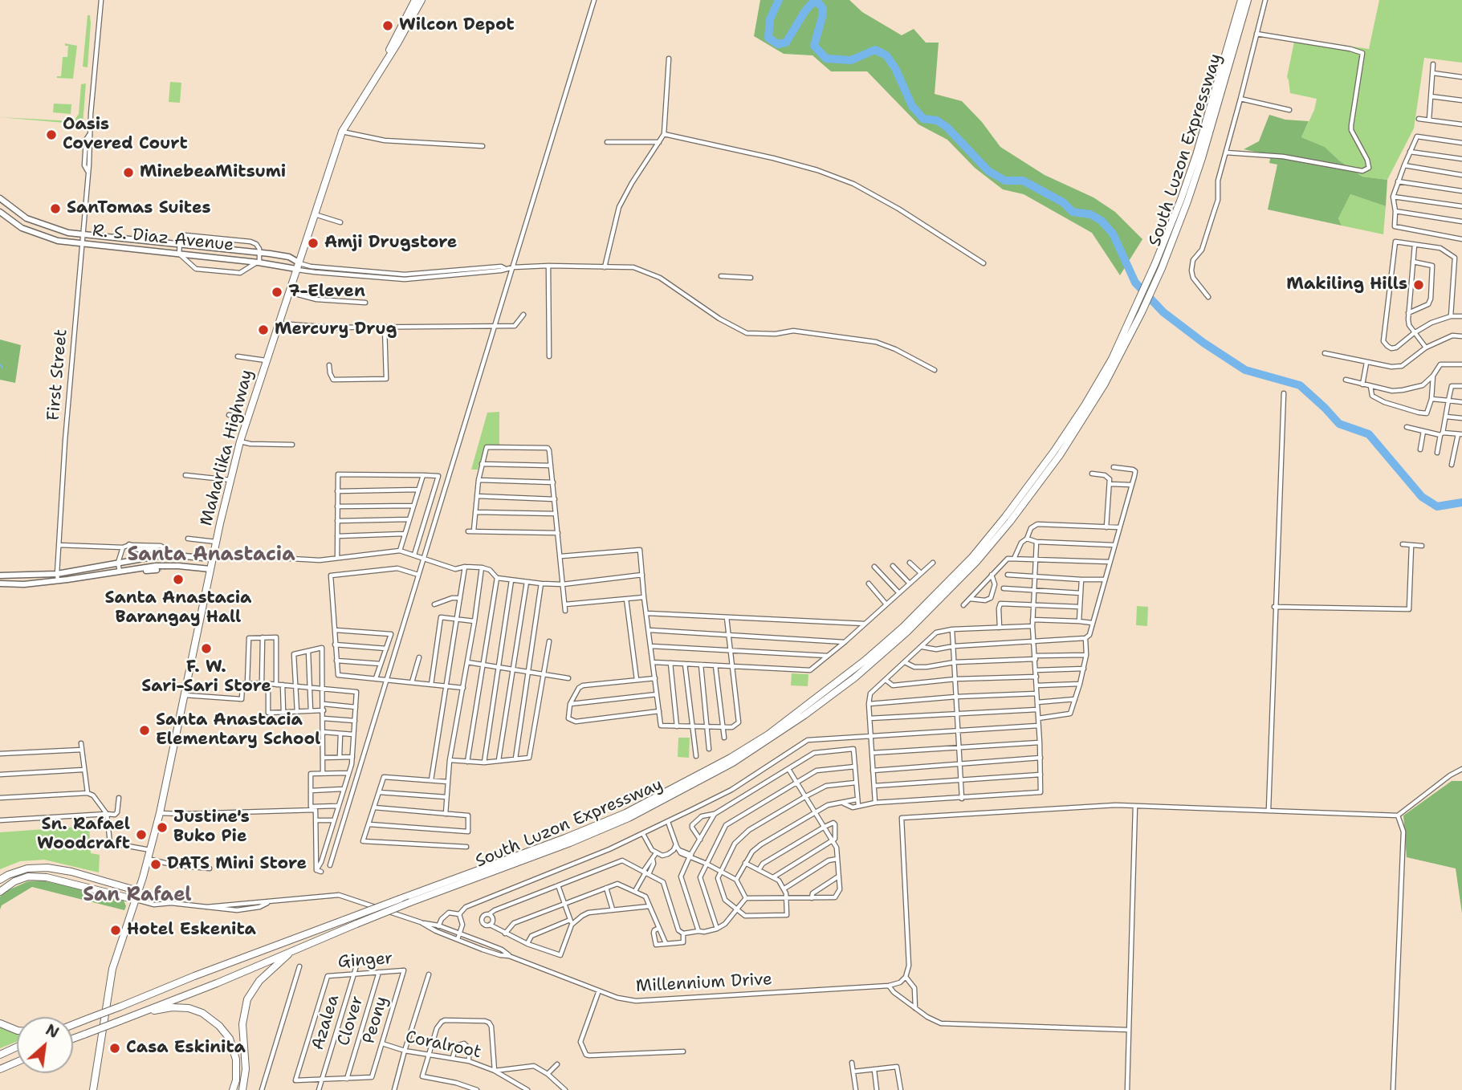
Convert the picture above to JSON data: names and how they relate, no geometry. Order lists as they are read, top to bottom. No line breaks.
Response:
{"streets":{"highway":["South Luzon Expressway","Maharlika Highway"],"street":["R. S. Diaz Avenue","First Street","Ginger","Millennium Drive","Peony","Clover","Azalea","Coralroot"]},"crossings":[["R. S. Diaz Avenue","First Street"],["R. S. Diaz Avenue","Maharlika Highway"],["Maharlika Highway","Millennium Drive"],["Ginger","Peony"],["Ginger","Clover"],["Ginger","Azalea"],["Peony","Clover"],["Peony","Coralroot"]],"districts":["Santa Anastacia","San Rafael"],"places":["Wilcon Depot","Oasis Covered Court","MinebeaMitsumi","SanTomas Suites","Amji Drugstore","Makiling Hills","7-Eleven","Mercury Drug","Santa Anastacia Barangay Hall","F. W. Sari-Sari Store","Santa Anastacia Elementary School","Justine's Buko Pie","Sn. Rafael Woodcraft","DATS Mini Store","Hotel Eskenita","Casa Eskinita"],"north":"top right"}
